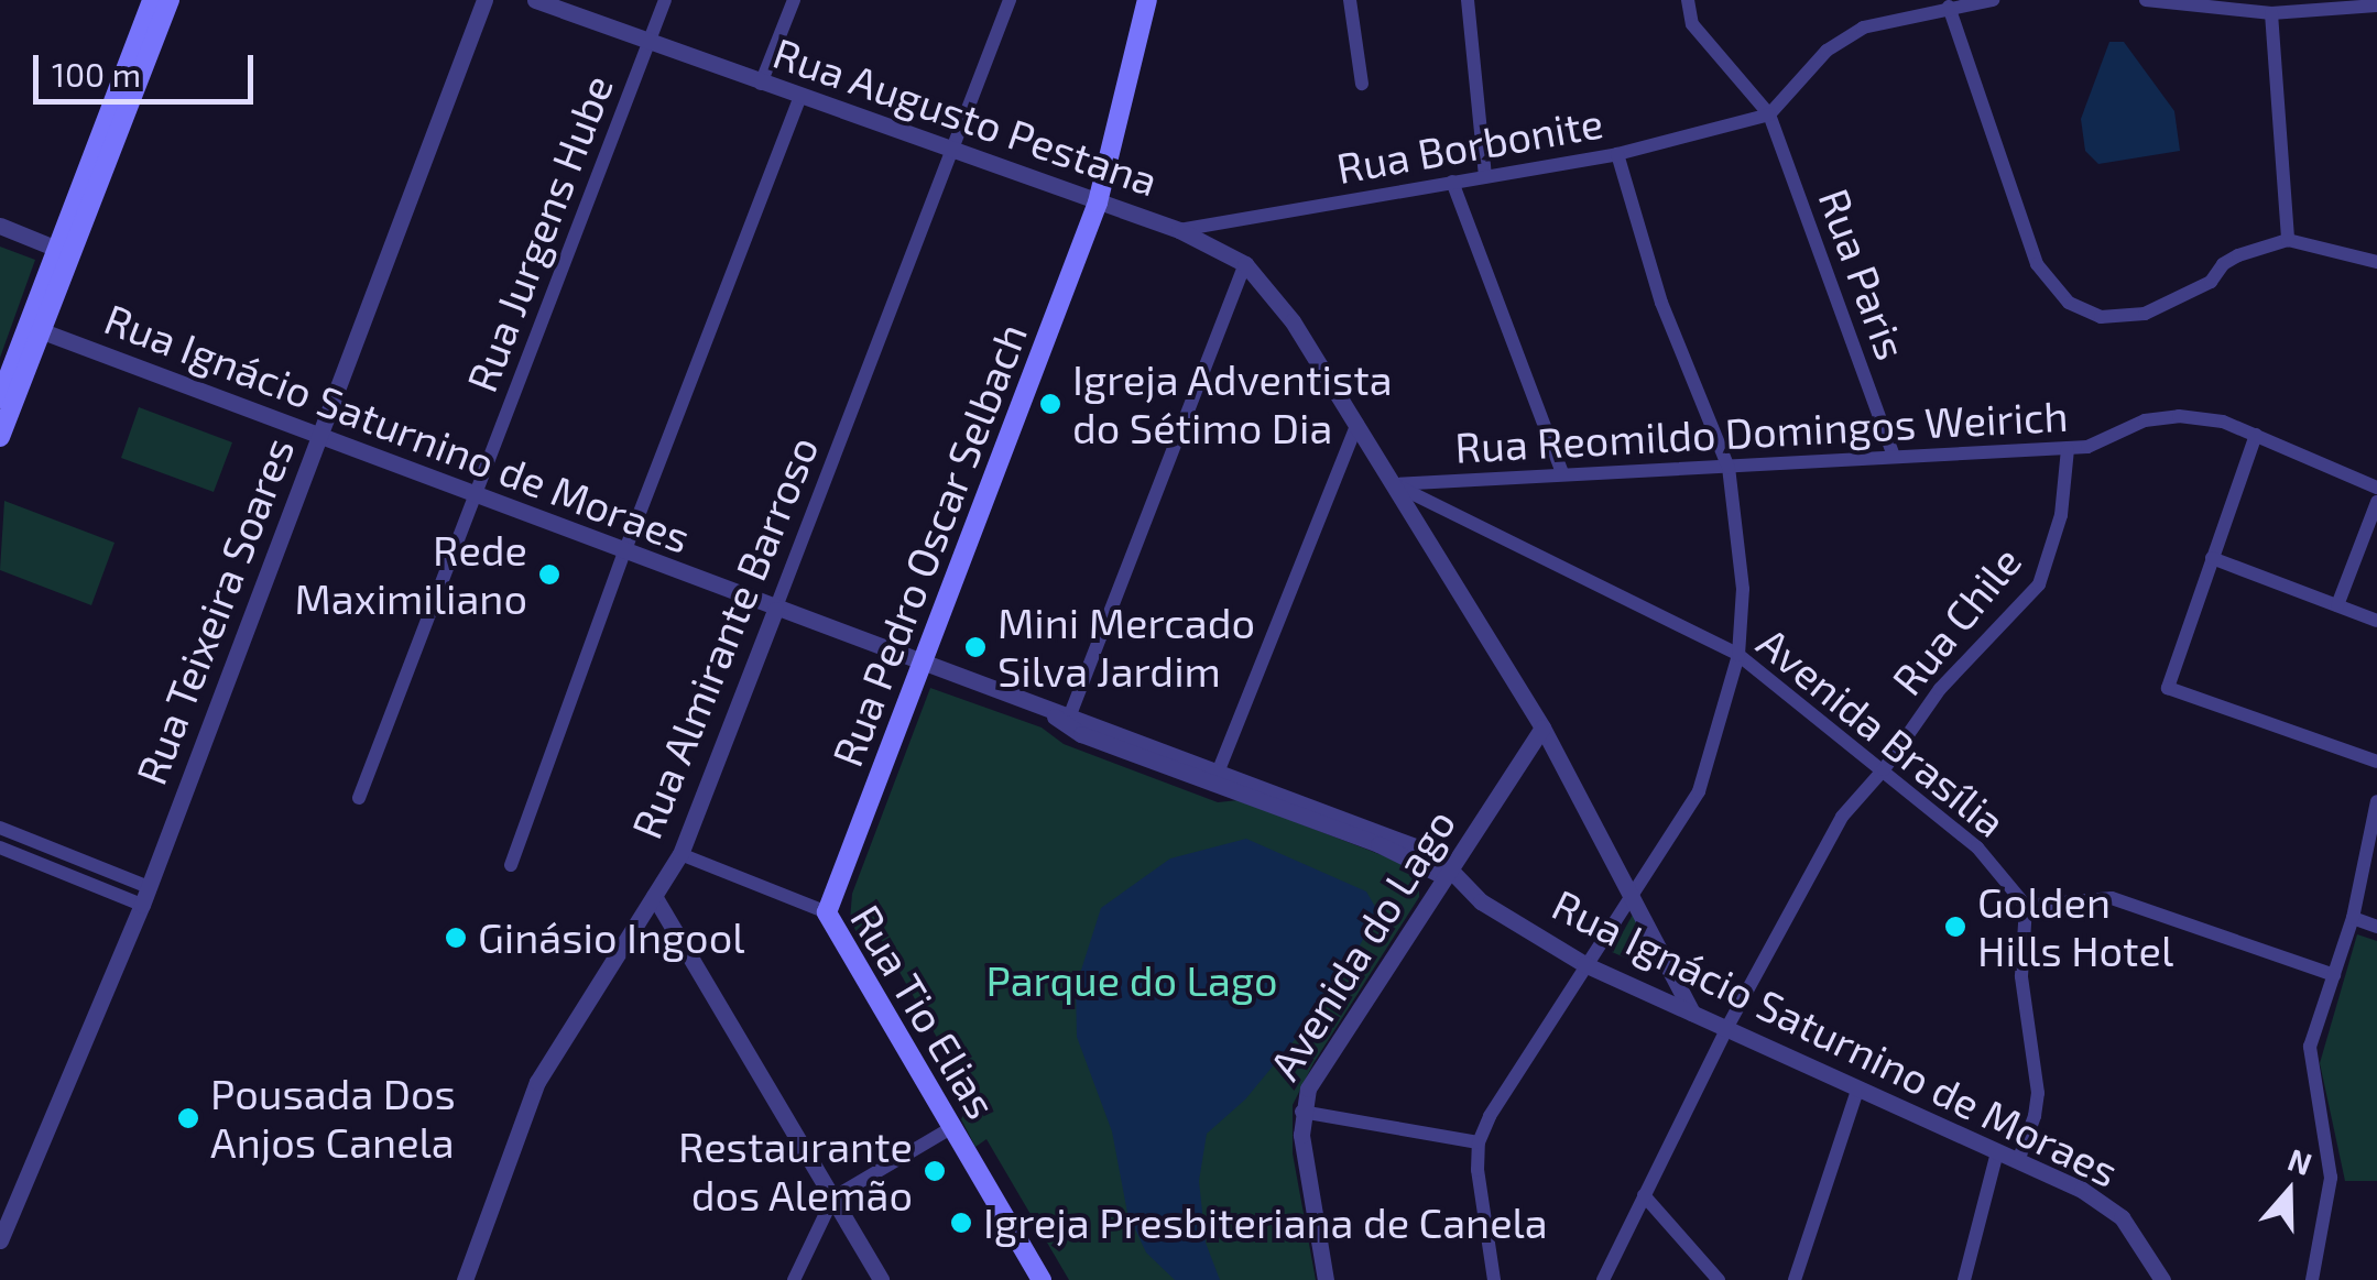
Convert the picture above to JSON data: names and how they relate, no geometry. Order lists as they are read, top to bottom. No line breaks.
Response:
{"streets":{"main road":["Rua Pedro Oscar Selbach","Rua Tio Elias"],"street":["Rua Augusto Pestana","Rua Borbonite","Rua Jurgens Hube","Rua Paris","Rua Ignácio Saturnino de Moraes","Rua Reomildo Domingos Weirich","Rua Teixeira Soares","Rua Chile","Rua Almirante Barroso","Avenida Brasília","Avenida do Lago"]},"crossings":[["Rua Augusto Pestana","Rua Borbonite"],["Rua Augusto Pestana","Rua Jurgens Hube"],["Rua Augusto Pestana","Rua Pedro Oscar Selbach"],["Rua Augusto Pestana","Rua Almirante Barroso"],["Rua Borbonite","Rua Paris"],["Rua Jurgens Hube","Rua Ignácio Saturnino de Moraes"],["Rua Paris","Rua Reomildo Domingos Weirich"],["Rua Ignácio Saturnino de Moraes","Rua Pedro Oscar Selbach"],["Rua Ignácio Saturnino de Moraes","Rua Teixeira Soares"],["Rua Ignácio Saturnino de Moraes","Rua Chile"],["Rua Ignácio Saturnino de Moraes","Rua Almirante Barroso"],["Rua Ignácio Saturnino de Moraes","Avenida do Lago"],["Rua Reomildo Domingos Weirich","Rua Chile"],["Rua Reomildo Domingos Weirich","Avenida Brasília"],["Rua Pedro Oscar Selbach","Rua Tio Elias"],["Rua Chile","Avenida Brasília"],["Rua Almirante Barroso","Rua Tio Elias"]],"parks":["Parque do Lago"],"places":["Igreja Adventista do Sétimo Dia","Rede Maximiliano","Mini Mercado Silva Jardim","Golden Hills Hotel","Ginásio Ingool","Pousada Dos Anjos Canela","Restaurante dos Alemão","Igreja Presbiteriana de Canela"],"scale_bar":"100 m","north":"top"}
